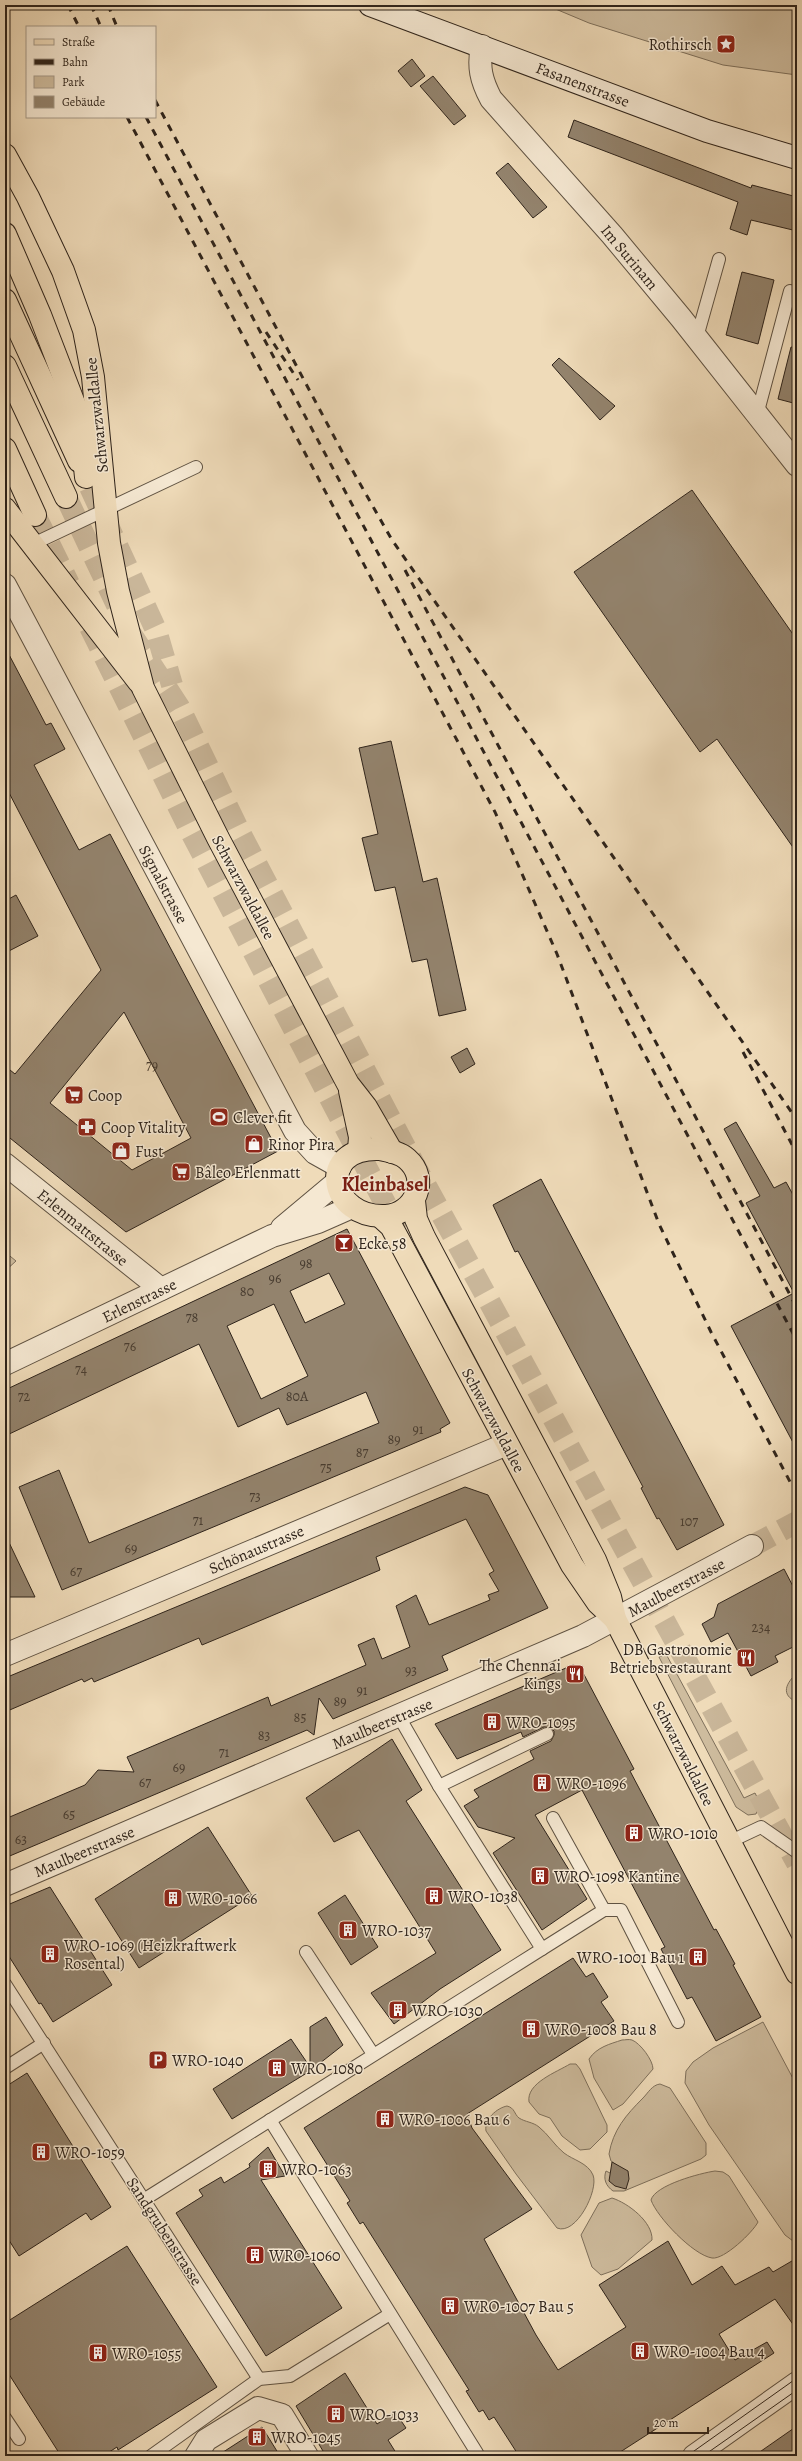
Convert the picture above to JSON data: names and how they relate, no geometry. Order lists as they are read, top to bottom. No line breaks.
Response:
{"streets":{"main road":["Schwarzwaldallee"],"street":["Fasanenstrasse","Im Surinam","Signalstrasse","Erlenmattstrasse","Erlenstrasse","Schönaustrasse","Maulbeerstrasse"],"lane":["Sandgrubenstrasse"]},"crossings":[["Fasanenstrasse","Im Surinam"],["Schwarzwaldallee","Signalstrasse"],["Schwarzwaldallee","Erlenstrasse"],["Schwarzwaldallee","Schönaustrasse"],["Schwarzwaldallee","Maulbeerstrasse"],["Signalstrasse","Erlenstrasse"],["Erlenmattstrasse","Erlenstrasse"]],"districts":["Kleinbasel"],"places":{"place":["Rothirsch"],"supermarket":["Coop","Bâleo Erlenmatt"],"sports":["Clever fit"],"pharmacy":["Coop Vitality"],"shop":["Rinor Pira","Fust"],"bar":["Ecke 58"],"restaurant":["DB Gastronomie Betriebsrestaurant","The Chennai Kings"],"building":["WRO-1095","WRO-1096","WRO-1010","WRO-1098 Kantine","WRO-1038","WRO-1066","WRO-1037","WRO-1069 (Heizkraftwerk Rosental)","WRO-1001 Bau 1","WRO-1030","WRO-1008 Bau 8","WRO-1080","WRO-1006 Bau 6","WRO-1059","WRO-1063","WRO-1060","WRO-1007 Bau 5","WRO-1004 Bau 4","WRO-1055","WRO-1033","WRO-1045"],"parking":["WRO-1040"]},"house_numbers":["79","98","96","80","78","76","74","72","80A","91","89","87","75","73","71","107","69","67","234","93","91","89","85","83","71","69","67","65","63"],"legend":["Straße","Bahn","Park","Gebäude"],"scale_bar":"20 m"}
